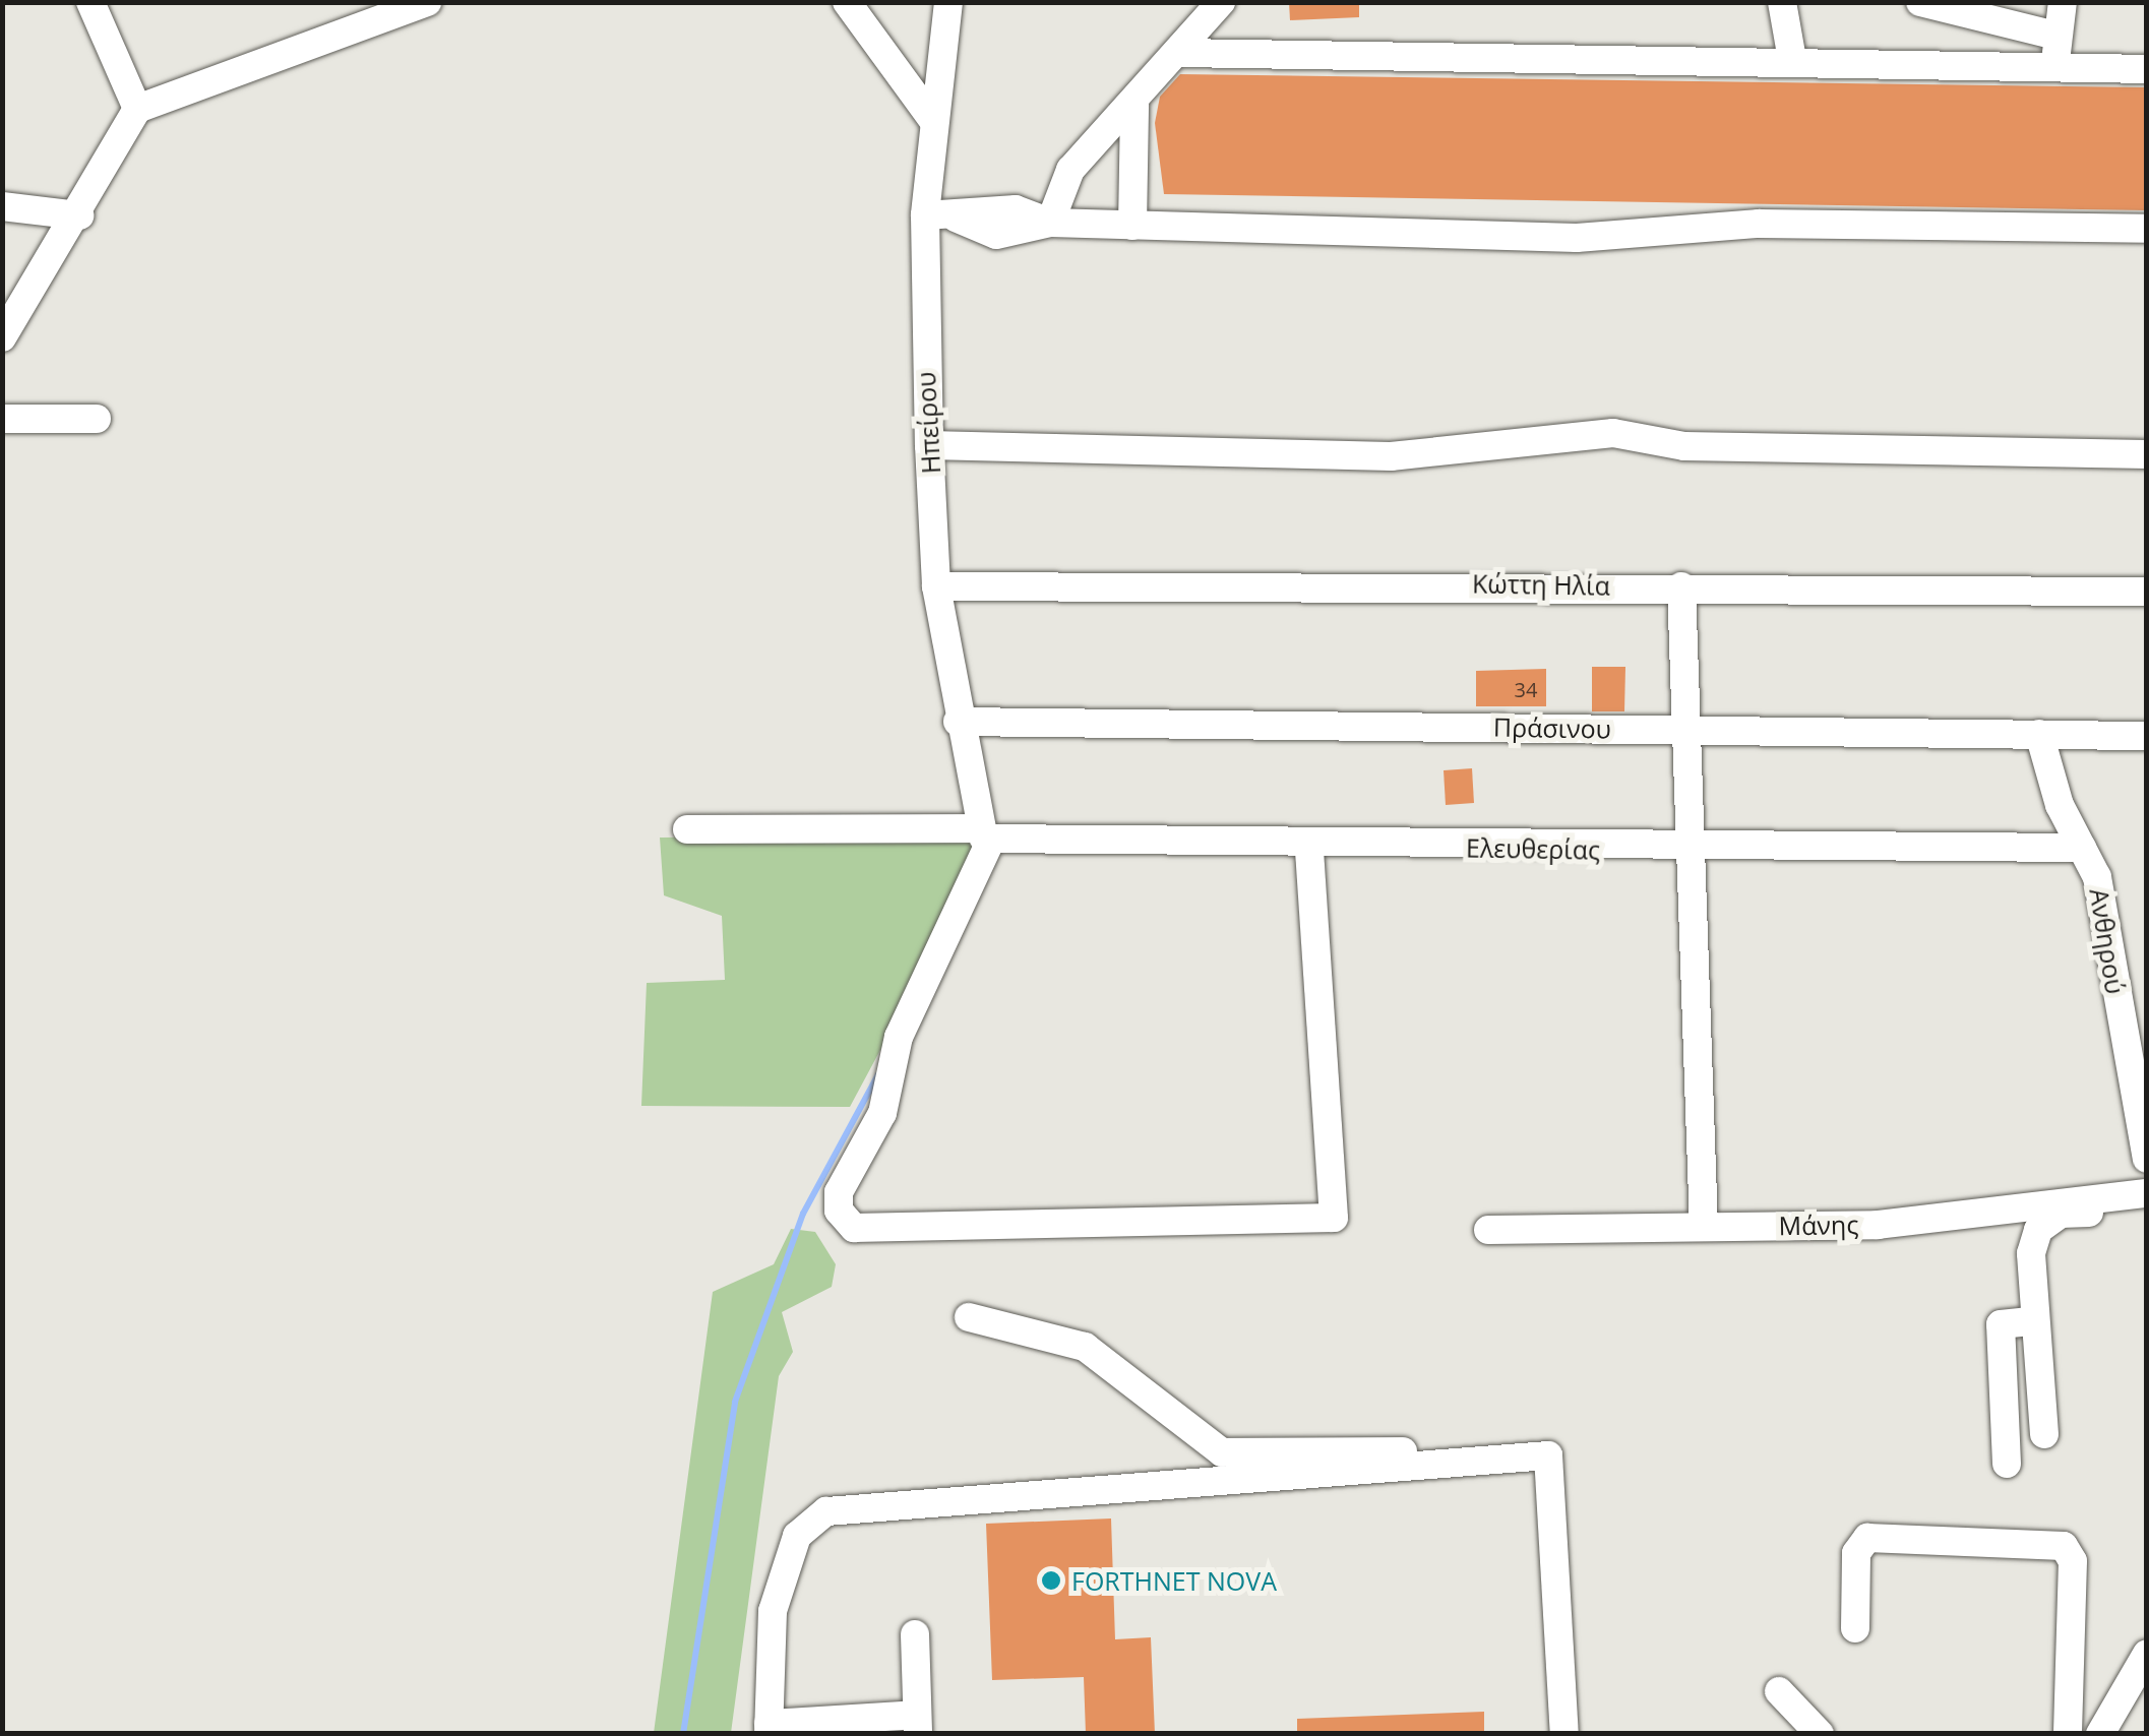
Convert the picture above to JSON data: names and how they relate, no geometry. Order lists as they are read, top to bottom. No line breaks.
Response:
{"streets":{"street":["Ηπείρου","Κώττη Ηλία","Πράσινου","Ελευθερίας","Ανθηρού","Μάνης"]},"crossings":[["Ηπείρου","Κώττη Ηλία"],["Ηπείρου","Πράσινου"],["Ηπείρου","Ελευθερίας"],["Πράσινου","Ανθηρού"],["Ελευθερίας","Ανθηρού"]],"places":["FORTHNET NOVA"],"house_numbers":["34"]}
